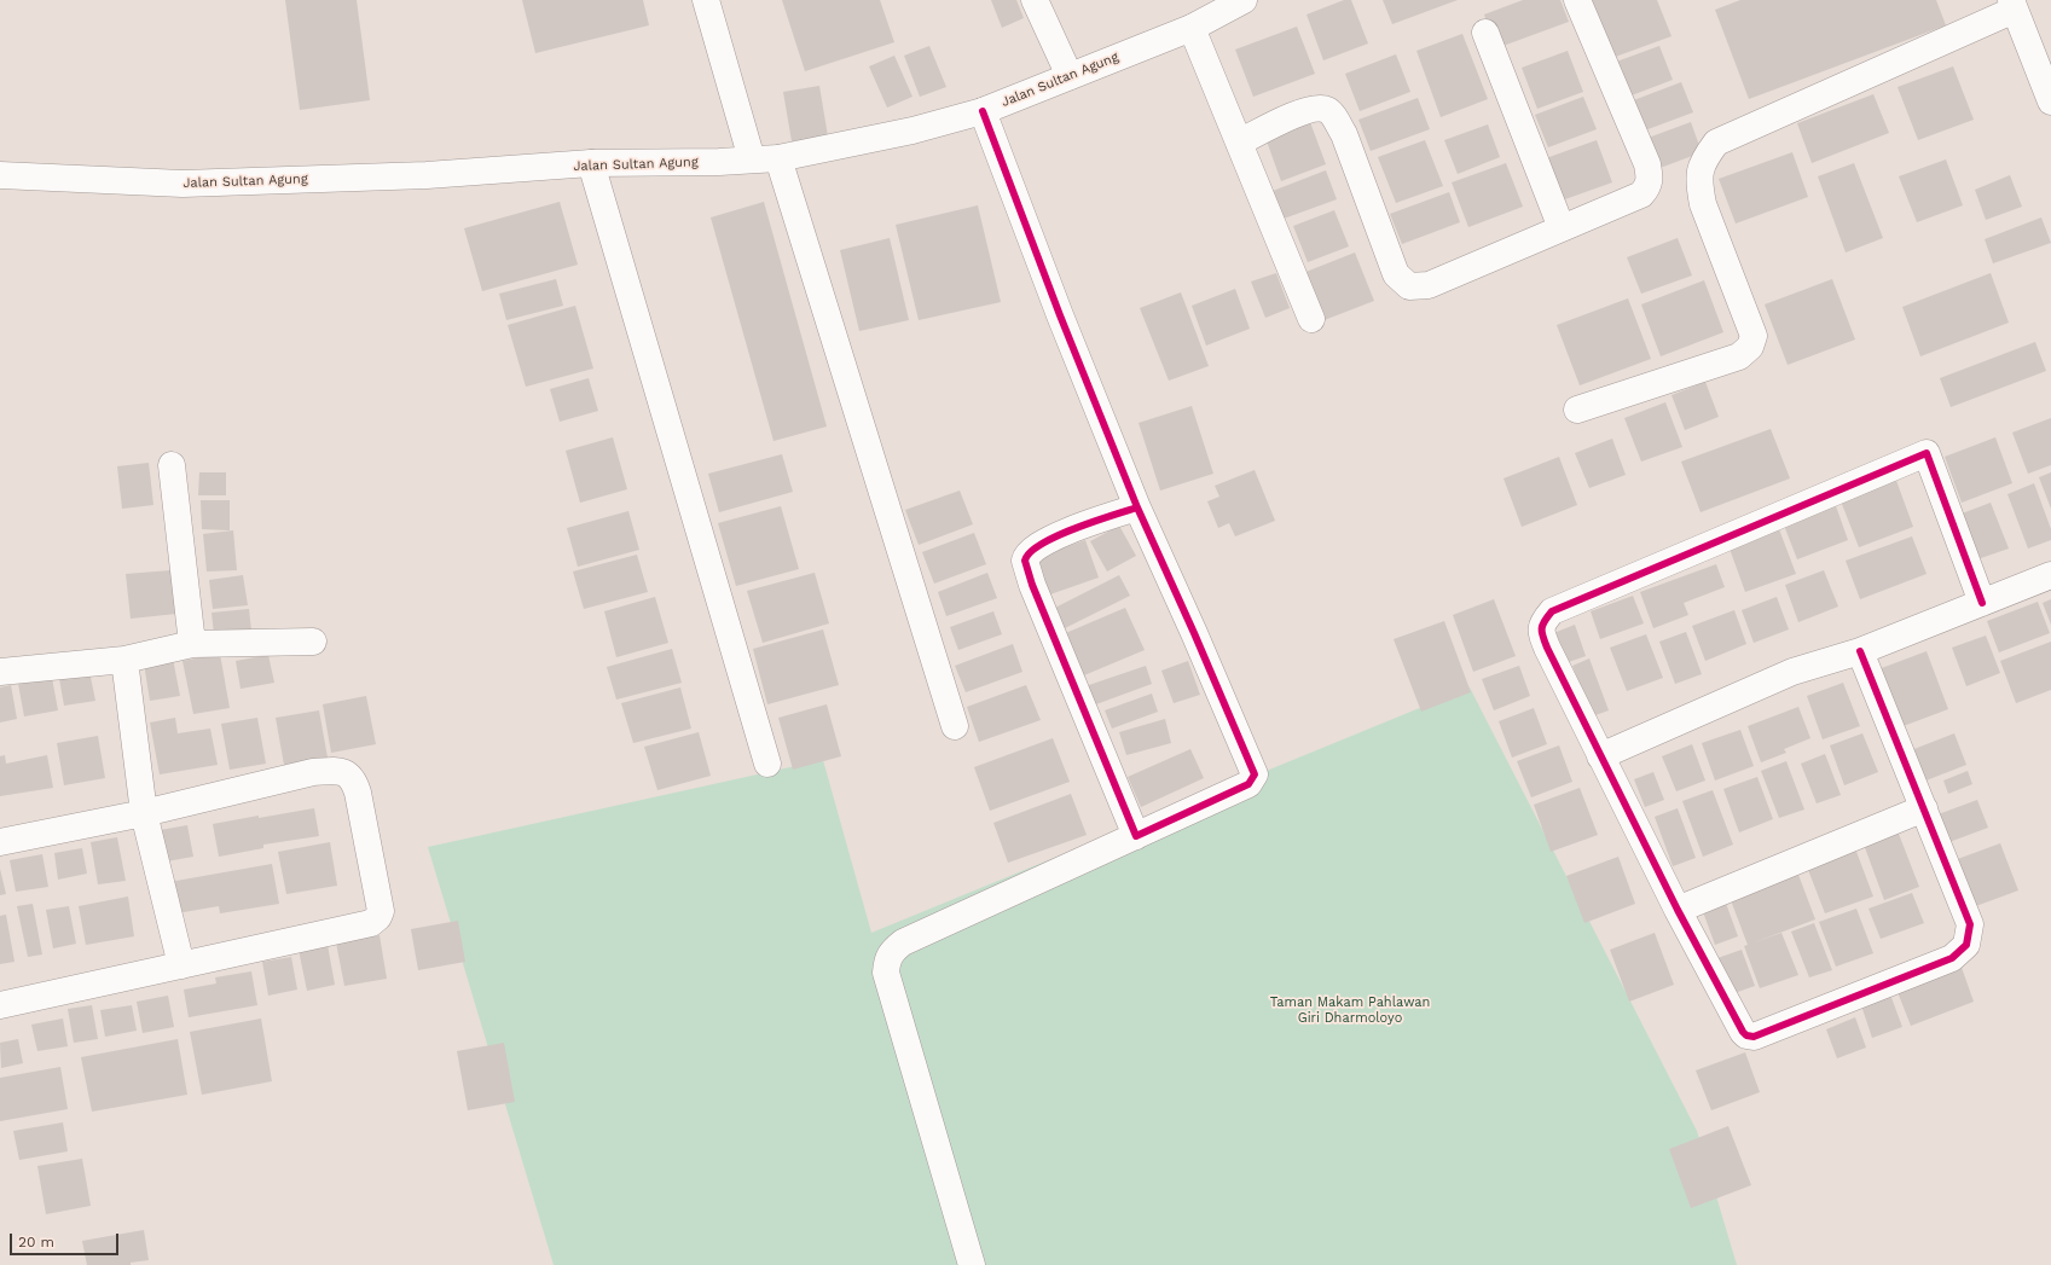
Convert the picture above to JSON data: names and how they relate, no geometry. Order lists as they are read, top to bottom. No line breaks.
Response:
{"streets":{"street":["Jalan Sultan Agung"]},"parks":["Taman Makam Pahlawan Giri Dharmoloyo"],"scale_bar":"20 m"}
